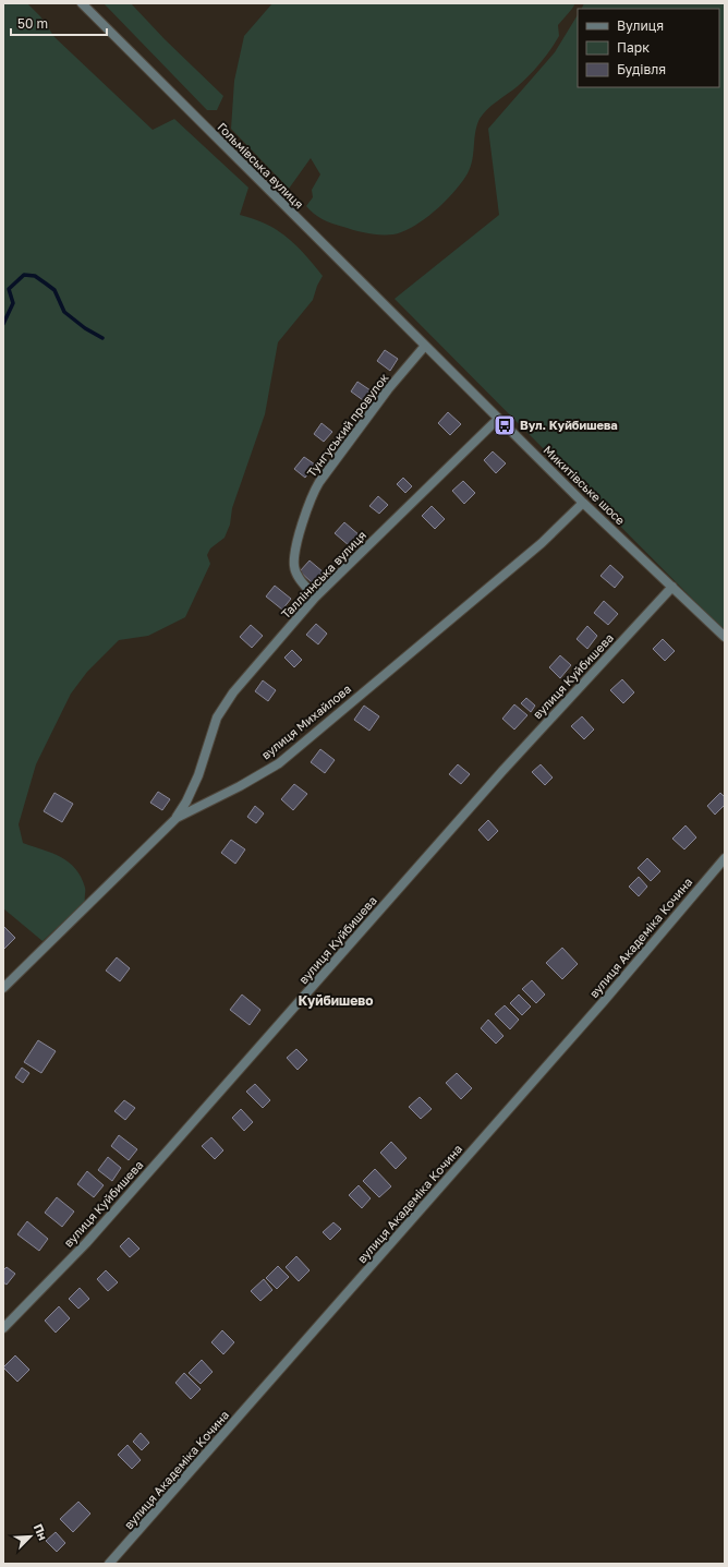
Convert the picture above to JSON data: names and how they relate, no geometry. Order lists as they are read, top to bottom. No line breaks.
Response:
{"streets":{"street":["Гольмівська вулиця","Тунгуський провулок","Микитівське шосе","Талліннська вулиця","вулиця Куйбишева","вулиця Михайлова","вулиця Академіка Кочина"]},"crossings":[["Гольмівська вулиця","Тунгуський провулок"],["Гольмівська вулиця","Микитівське шосе"],["Тунгуський провулок","Микитівське шосе"],["Тунгуський провулок","Талліннська вулиця"],["Микитівське шосе","Талліннська вулиця"],["Микитівське шосе","вулиця Куйбишева"],["Микитівське шосе","вулиця Михайлова"],["Талліннська вулиця","вулиця Михайлова"]],"districts":["Куйбишево"],"places":{"bus stop":["Вул. Куйбишева"]},"legend":["Вулиця","Парк","Будівля"],"scale_bar":"50 m","north":"top right"}
